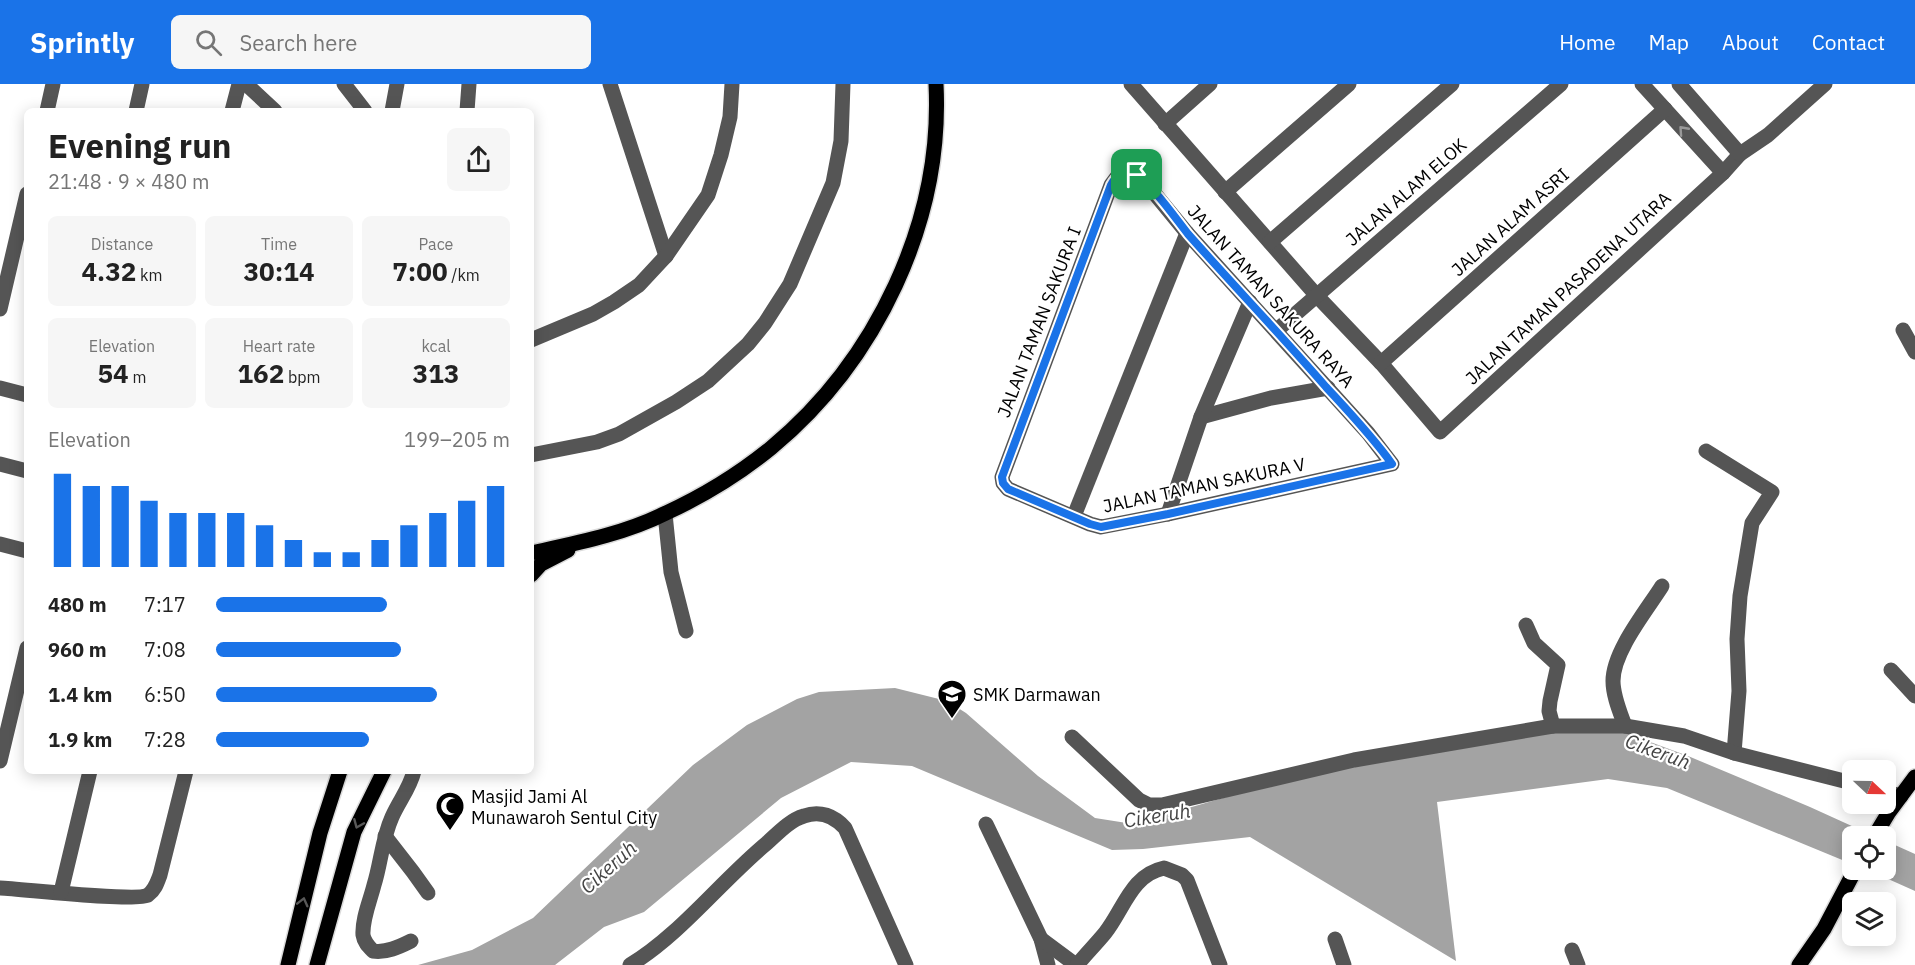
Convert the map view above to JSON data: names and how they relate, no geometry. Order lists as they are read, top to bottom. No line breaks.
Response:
{"streets":{"street":["JALAN ALAM ELOK","JALAN ALAM ASRI","JALAN TAMAN PASADENA UTARA","JALAN TAMAN SAKURA RAYA","JALAN TAMAN SAKURA I","JALAN TAMAN SAKURA V"]},"crossings":[["JALAN ALAM ELOK","JALAN TAMAN SAKURA RAYA"],["JALAN ALAM ASRI","JALAN TAMAN PASADENA UTARA"],["JALAN TAMAN SAKURA RAYA","JALAN TAMAN SAKURA I"],["JALAN TAMAN SAKURA RAYA","JALAN TAMAN SAKURA V"],["JALAN TAMAN SAKURA I","JALAN TAMAN SAKURA V"]],"water":["Cikeruh"],"places":{"school or university":["SMK Darmawan"],"mosque":["Masjid Jami Al Munawaroh Sentul City"]},"north":"right","page":{"header":"Sprintly","search":"Search here","nav":["Home","Map","About","Contact"],"heading":["Evening run","21:48 · 9 × 480 m"],"stats":[["Distance","4.32 km"],["Time","30:14"],["Pace","7:00 /km"],["Elevation","54 m"],["Heart rate","162 bpm"],["kcal","313"]],"chart":["Elevation","199–205 m"],"list":[{"name":"480 m","note":"7:17"},{"name":"960 m","note":"7:08"},{"name":"1.4 km","note":"6:50"},{"name":"1.9 km","note":"7:28"}]}}
